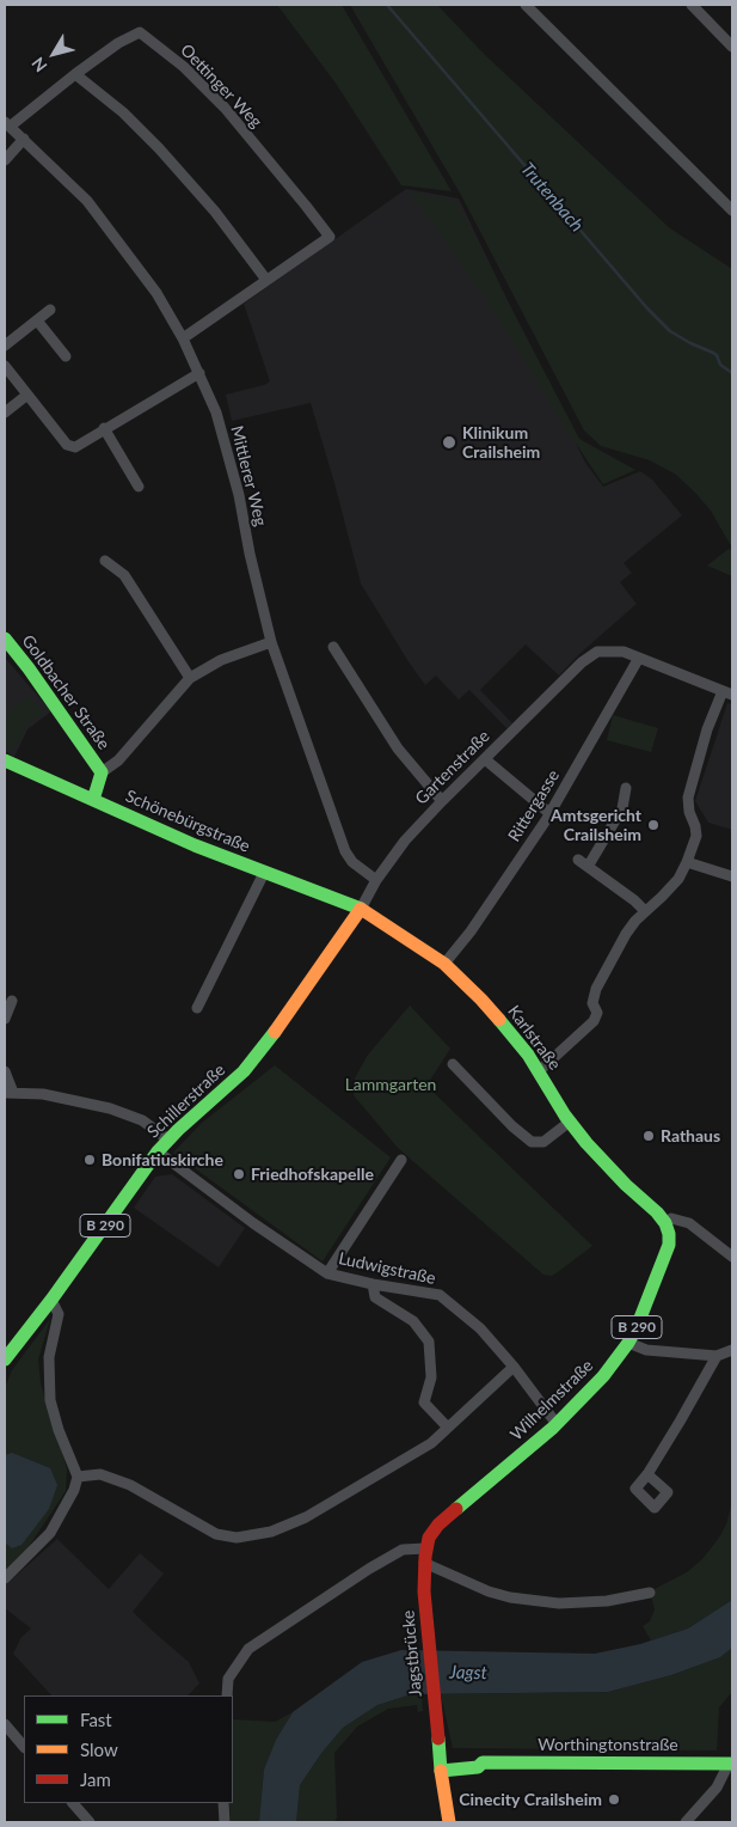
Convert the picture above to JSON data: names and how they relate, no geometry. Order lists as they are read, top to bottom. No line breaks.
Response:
{"streets":{"main road":["Goldbacher Straße","Schönebürgstraße","Karlstraße","Schillerstraße","B 290","Wilhelmstraße","Jagstbrücke","Worthingtonstraße"],"street":["Oettinger Weg","Mittlerer Weg","Gartenstraße","Rittergasse","Ludwigstraße"]},"crossings":[["Oettinger Weg","Mittlerer Weg"],["Mittlerer Weg","Gartenstraße"],["Goldbacher Straße","Schönebürgstraße"],["Gartenstraße","Rittergasse"],["Gartenstraße","Schönebürgstraße"],["Gartenstraße","Karlstraße"],["Gartenstraße","Schillerstraße"],["Rittergasse","Karlstraße"],["Schönebürgstraße","Karlstraße"],["Schönebürgstraße","Schillerstraße"],["Karlstraße","Schillerstraße"],["Karlstraße","Wilhelmstraße"],["Schillerstraße","B 290"],["Schillerstraße","Ludwigstraße"],["Ludwigstraße","Wilhelmstraße"],["Wilhelmstraße","Jagstbrücke"],["Jagstbrücke","Worthingtonstraße"]],"water":["Trutenbach","Jagst"],"parks":["Lammgarten"],"places":["Klinikum Crailsheim","Amtsgericht Crailsheim","Rathaus","Bonifatiuskirche","Friedhofskapelle","Cinecity Crailsheim"],"legend":["Fast","Slow","Jam"],"north":"bottom left"}
